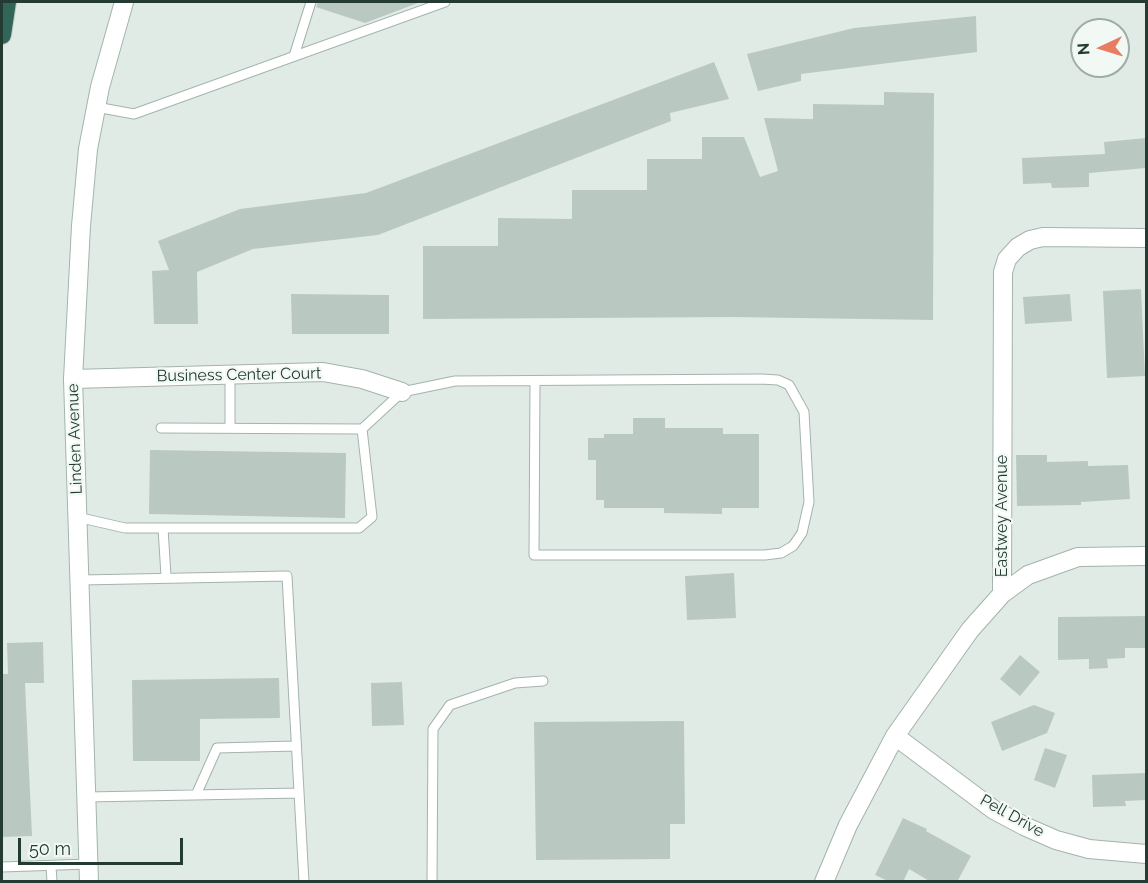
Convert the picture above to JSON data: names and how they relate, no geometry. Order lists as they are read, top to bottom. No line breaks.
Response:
{"streets":{"street":["Business Center Court","Linden Avenue","Eastwey Avenue","Pell Drive"]},"crossings":[["Business Center Court","Linden Avenue"],["Eastwey Avenue","Pell Drive"]],"scale_bar":"50 m","north":"left"}
